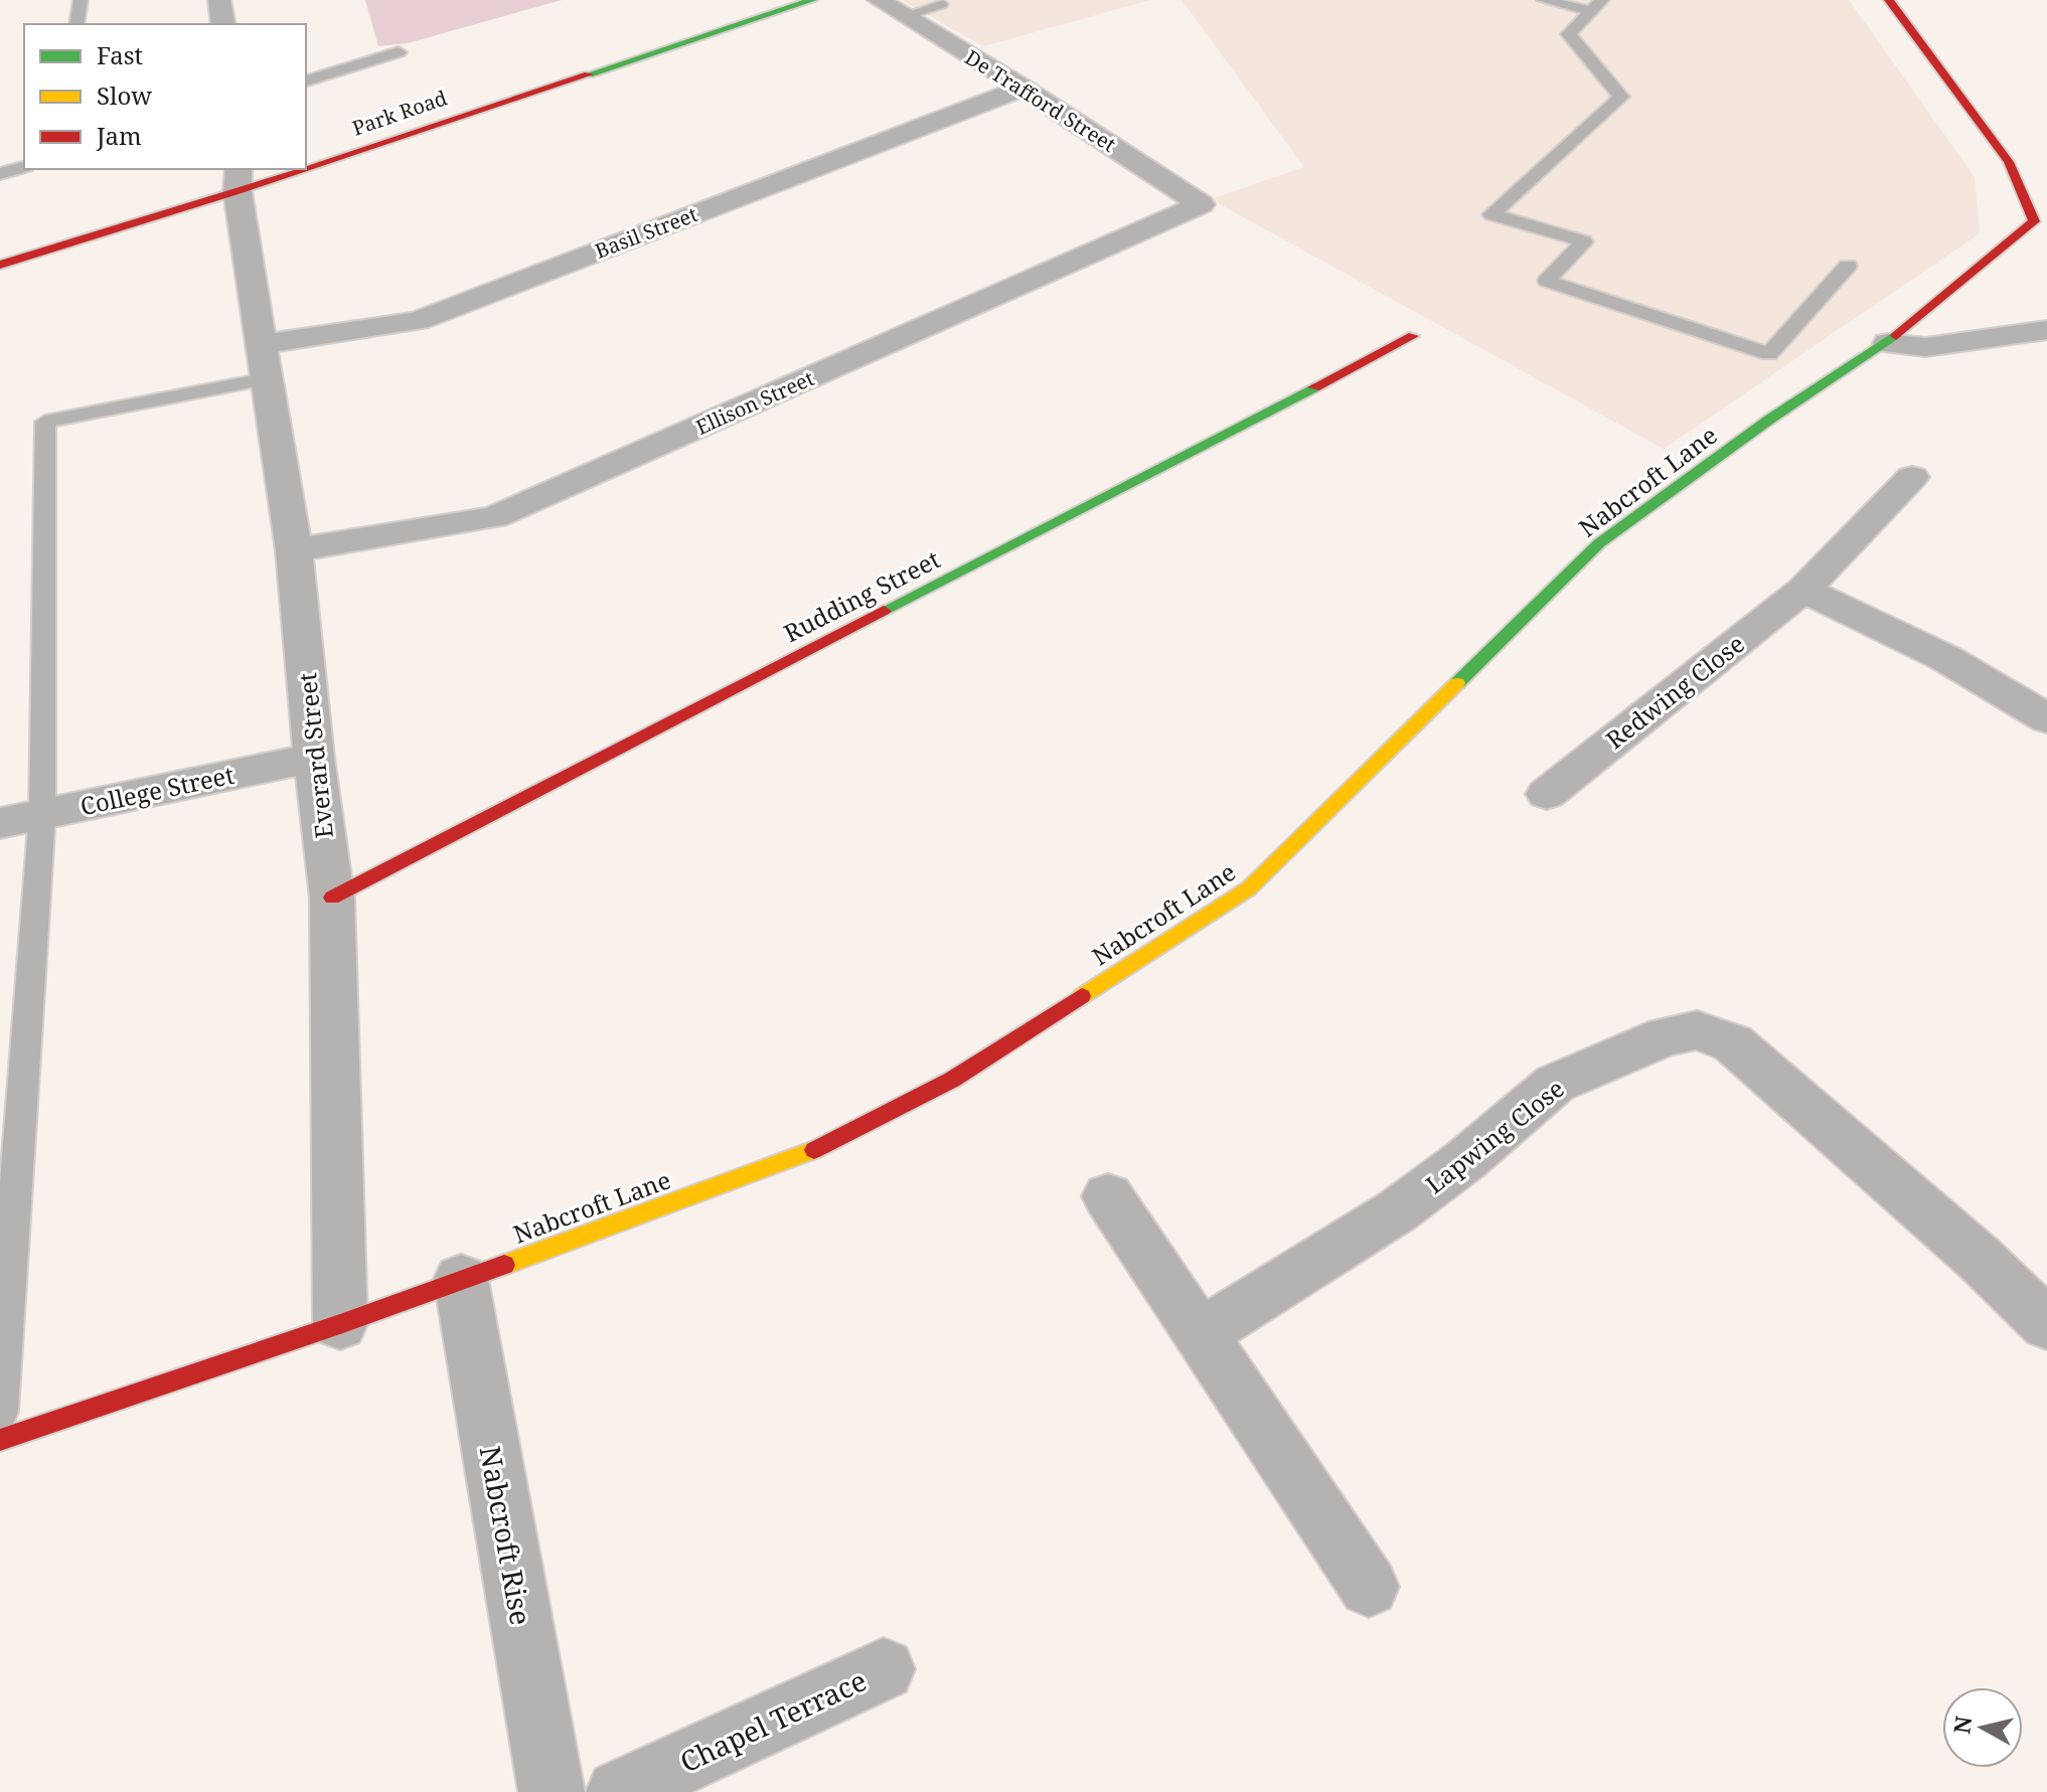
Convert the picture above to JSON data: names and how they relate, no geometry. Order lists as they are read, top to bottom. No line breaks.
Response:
{"streets":{"street":["De Trafford Street","Park Road","Basil Street","Ellison Street","Nabcroft Lane","Rudding Street","Redwing Close","Everard Street","College Street","Lapwing Close","Nabcroft Rise","Chapel Terrace"]},"crossings":[["De Trafford Street","Basil Street"],["De Trafford Street","Ellison Street"],["Park Road","Everard Street"],["Basil Street","Everard Street"],["Ellison Street","Everard Street"],["Nabcroft Lane","Everard Street"],["Nabcroft Lane","Nabcroft Rise"],["Rudding Street","Everard Street"],["Everard Street","College Street"]],"legend":["Fast","Slow","Jam"],"north":"left"}
